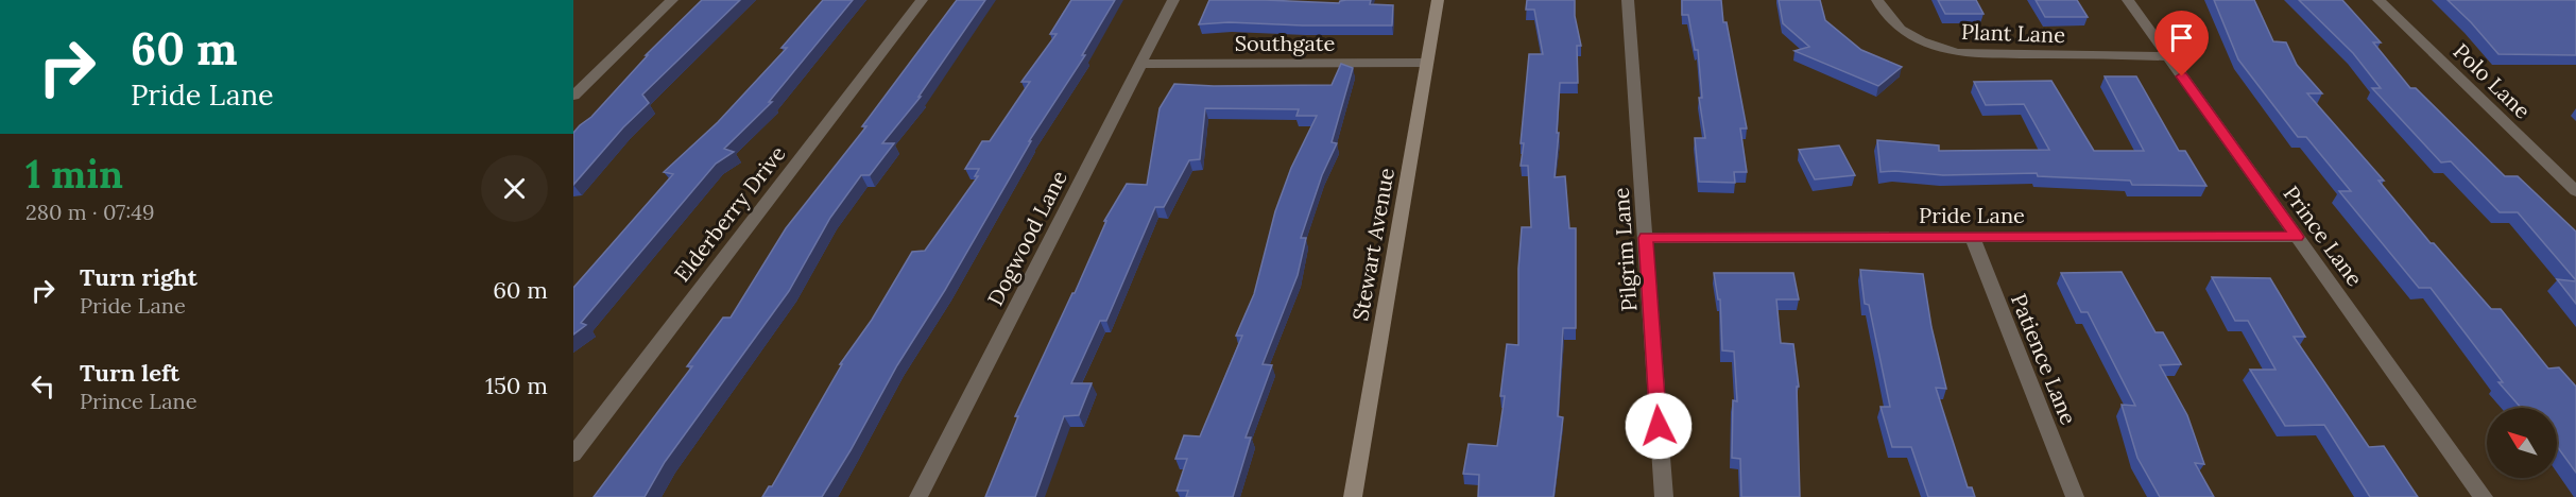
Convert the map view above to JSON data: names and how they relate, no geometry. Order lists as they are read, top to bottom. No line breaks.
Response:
{"streets":{"street":["Plant Lane","Southgate","Polo Lane","Elderberry Drive","Pride Lane","Prince Lane","Dogwood Lane","Stewart Avenue","Pilgrim Lane","Patience Lane"]},"crossings":[["Plant Lane","Prince Lane"],["Southgate","Dogwood Lane"],["Southgate","Stewart Avenue"],["Pride Lane","Prince Lane"],["Pride Lane","Pilgrim Lane"],["Pride Lane","Patience Lane"]],"north":"top left","page":{"turn":["60 m","Pride Lane"],"heading":["1 min","280 m · 07:49"],"list":[{"name":"Turn right","note":"Pride Lane","value":"60 m"},{"name":"Turn left","note":"Prince Lane","value":"150 m"}]}}
